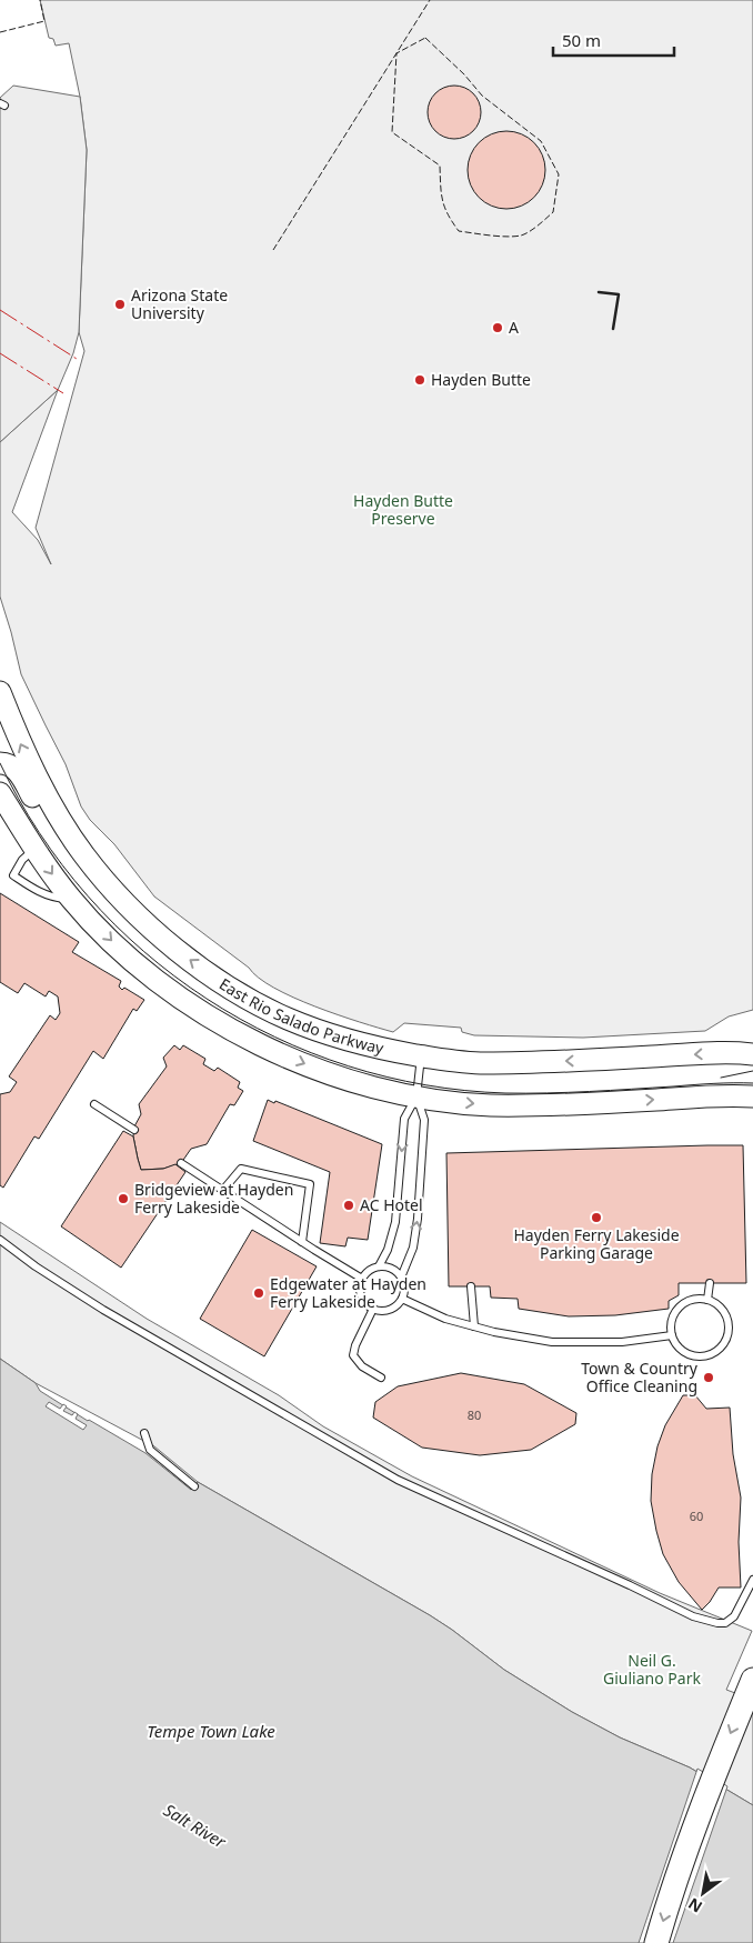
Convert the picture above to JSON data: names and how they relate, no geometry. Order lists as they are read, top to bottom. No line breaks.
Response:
{"streets":{"main road":["East Rio Salado Parkway"]},"water":["Tempe Town Lake","Salt River"],"parks":["Hayden Butte Preserve","Neil G. Giuliano Park"],"places":["Arizona State University","A","Hayden Butte","Bridgeview at Hayden Ferry Lakeside","AC Hotel","Hayden Ferry Lakeside Parking Garage","Edgewater at Hayden Ferry Lakeside","Town & Country Office Cleaning"],"house_numbers":["80","60"],"scale_bar":"50 m","north":"bottom left"}
